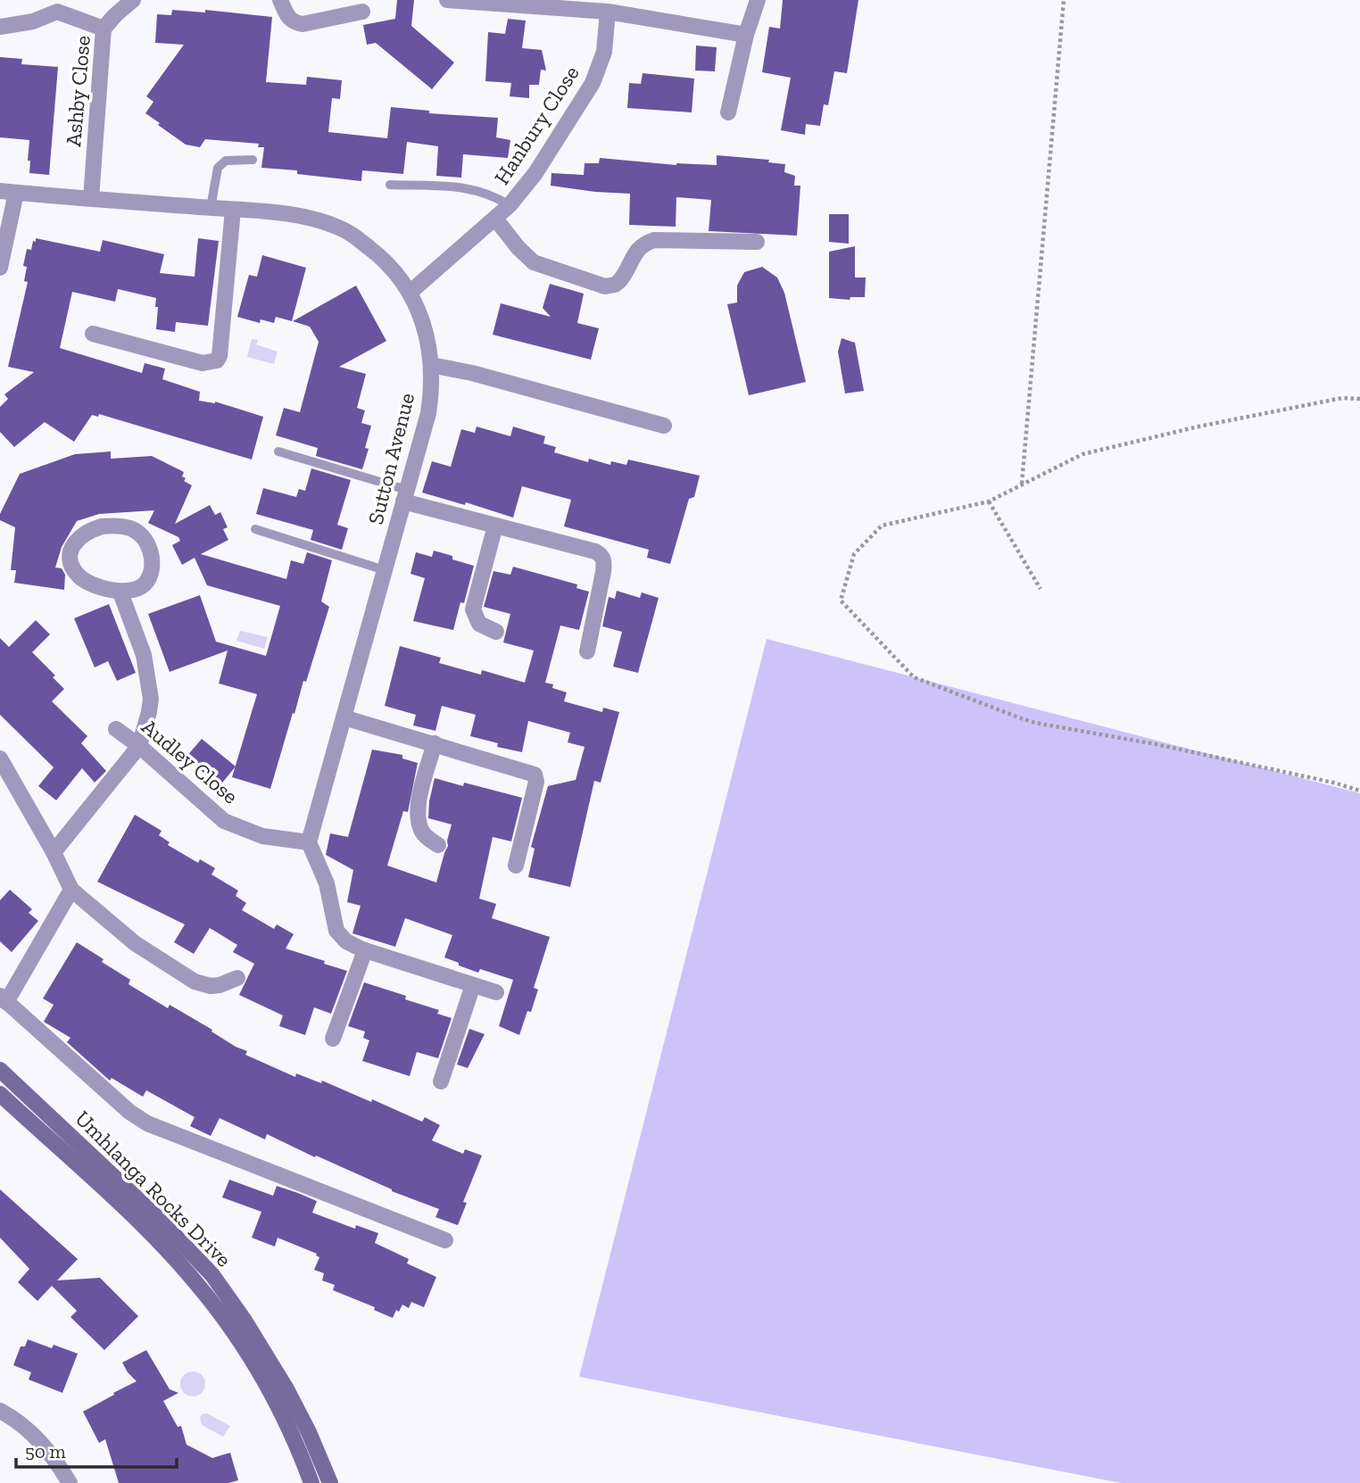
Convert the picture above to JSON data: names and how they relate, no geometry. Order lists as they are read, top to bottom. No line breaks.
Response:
{"streets":{"main road":["Umhlanga Rocks Drive"],"street":["Ashby Close","Hanbury Close","Sutton Avenue","Audley Close"]},"crossings":[["Ashby Close","Sutton Avenue"],["Hanbury Close","Sutton Avenue"],["Sutton Avenue","Audley Close"]],"scale_bar":"50 m"}
